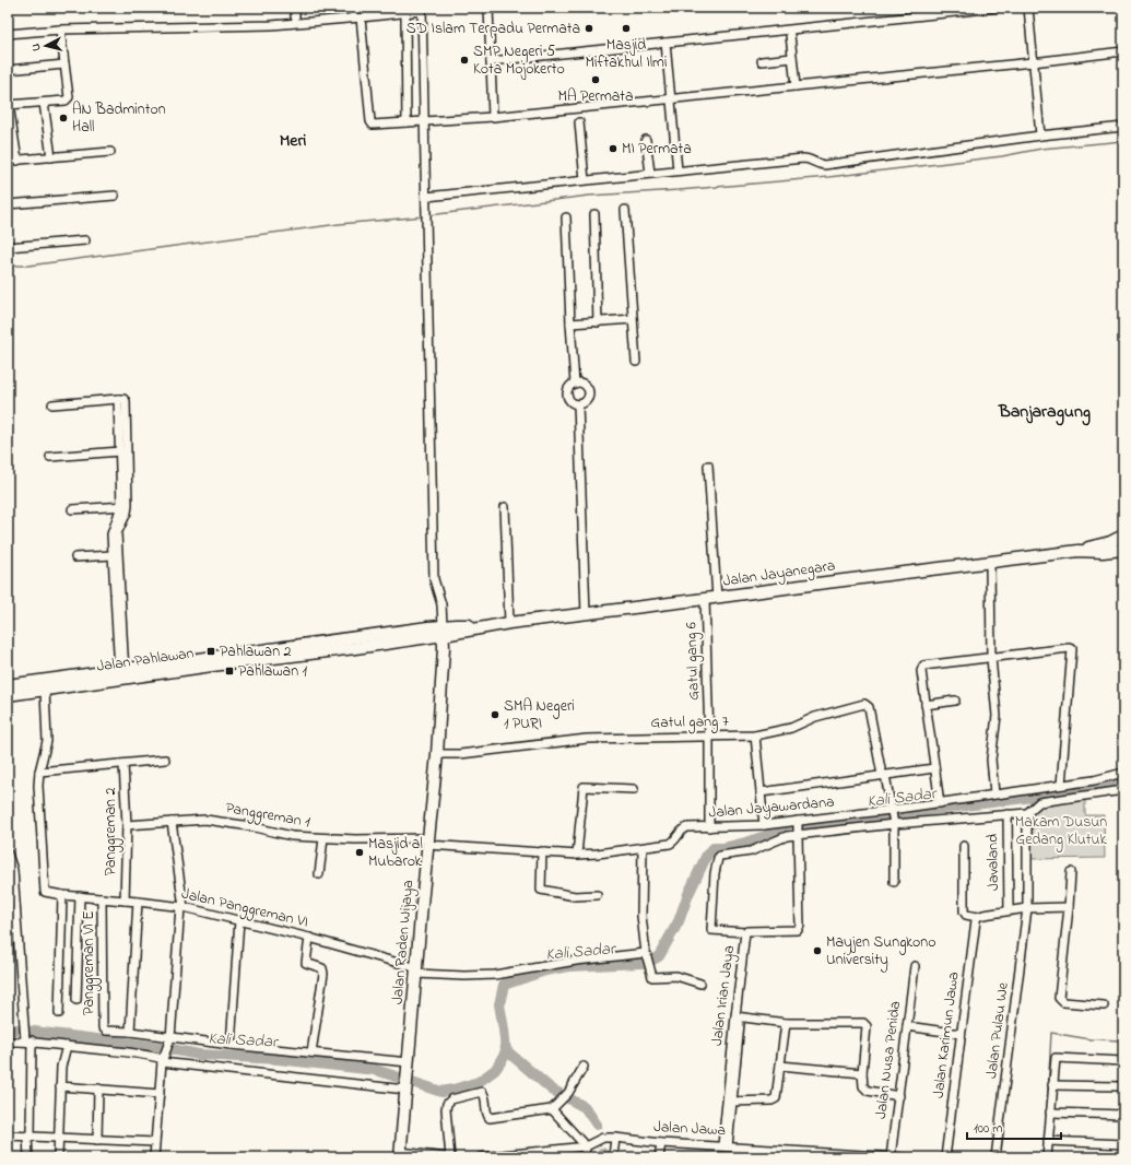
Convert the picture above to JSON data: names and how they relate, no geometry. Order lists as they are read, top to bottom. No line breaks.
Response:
{"streets":{"main road":["Jalan Jayanegara","Jalan Pahlawan","Jalan Raden Wijaya"],"street":["Gatul gang 6","Gatul gang 7","Jalan Jayawardana","Panggreman 1","Panggreman 2","Javaland","Jalan Panggreman VI","Panggreman VI E","Jalan Irian Jaya","Jalan Pulau We","Jalan Karimun Jawa","Jalan Nusa Penida","Jalan Jawa"]},"crossings":[["Jalan Jayanegara","Jalan Pahlawan"],["Jalan Jayanegara","Gatul gang 6"],["Jalan Jayanegara","Jalan Raden Wijaya"],["Jalan Pahlawan","Jalan Raden Wijaya"],["Gatul gang 6","Gatul gang 7"],["Gatul gang 6","Jalan Jayawardana"],["Gatul gang 7","Jalan Raden Wijaya"],["Jalan Jayawardana","Panggreman 1"],["Jalan Jayawardana","Jalan Raden Wijaya"],["Jalan Jayawardana","Jalan Irian Jaya"],["Panggreman 1","Panggreman 2"],["Panggreman 1","Jalan Raden Wijaya"],["Panggreman 2","Jalan Panggreman VI"],["Jalan Panggreman VI","Jalan Raden Wijaya"],["Jalan Panggreman VI","Panggreman VI E"],["Jalan Irian Jaya","Jalan Jawa"],["Jalan Nusa Penida","Jalan Jawa"]],"districts":["Meri","Banjaragung"],"water":["Kali Sadar"],"parks":["Makam Dusun Gedang Klutuk"],"places":{"other":["SD Islam Terpadu Permata","Masjid Miftakhul Ilmi","SMP Negeri 5 Kota Mojokerto","MA Permata","AN Badminton Hall","MI Permata","SMA Negeri 1 PURI","Masjid al Mubarok","Mayjen Sungkono University"],"transit":["Pahlawan 2","Pahlawan 1"]},"scale_bar":"100 m","north":"left"}
